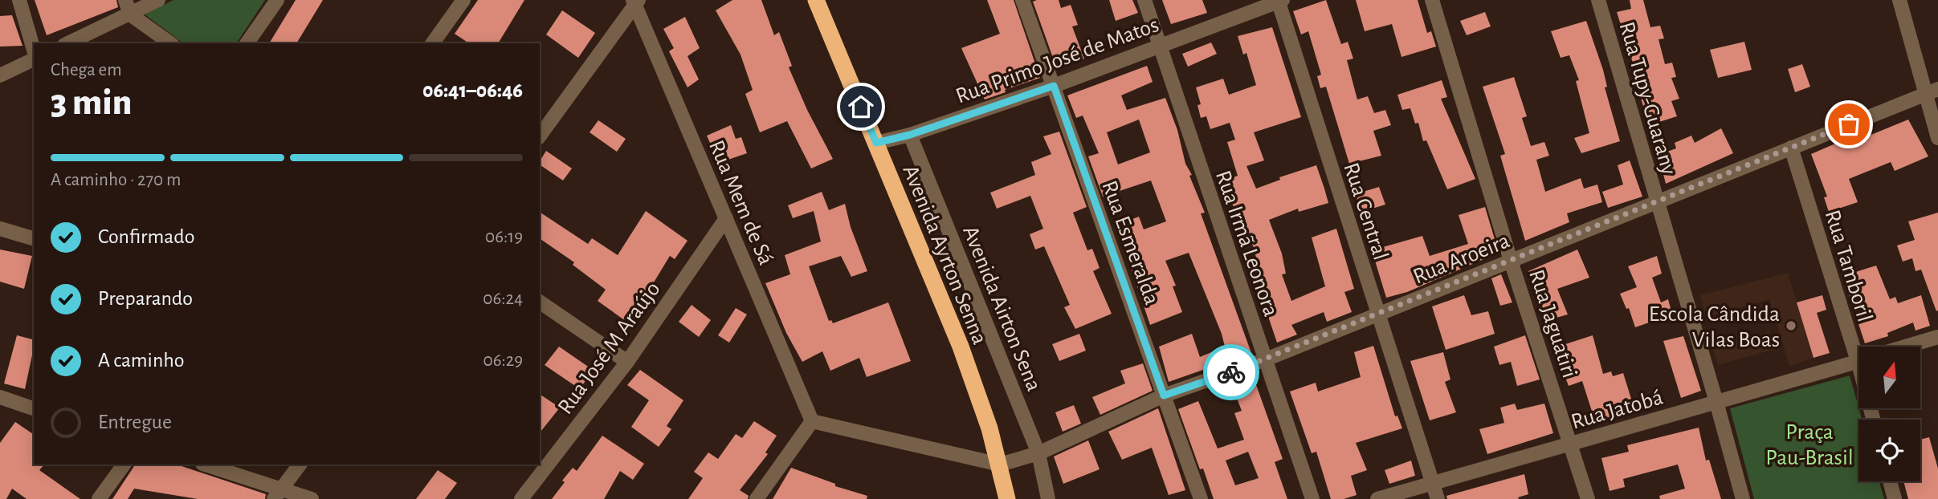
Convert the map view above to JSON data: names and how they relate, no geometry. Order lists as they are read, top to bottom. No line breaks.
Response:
{"streets":{"highway":["Avenida Ayrton Senna"],"street":["Rua Primo José de Matos","Rua Tupy-Guarany","Rua Mem de Sá","Rua Central","Rua Esmeralda","Rua Irmã Leonora","Rua Aroeira","Rua Tamboril","Avenida Airton Sena","Rua Jaguatiri","Rua José M Araújo","Rua Jatobá"]},"crossings":[["Rua Primo José de Matos","Rua Central"],["Rua Primo José de Matos","Rua Esmeralda"],["Rua Primo José de Matos","Rua Irmã Leonora"],["Rua Primo José de Matos","Avenida Ayrton Senna"],["Rua Primo José de Matos","Avenida Airton Sena"],["Rua Tupy-Guarany","Rua Aroeira"],["Rua Tupy-Guarany","Rua Jatobá"],["Rua Mem de Sá","Rua José M Araújo"],["Rua Central","Rua Aroeira"],["Rua Central","Rua Jatobá"],["Rua Esmeralda","Rua Aroeira"],["Rua Irmã Leonora","Rua Aroeira"],["Avenida Ayrton Senna","Rua Aroeira"],["Rua Aroeira","Rua Tamboril"],["Rua Aroeira","Avenida Airton Sena"],["Rua Aroeira","Rua Jaguatiri"],["Rua Jaguatiri","Rua Jatobá"]],"parks":["Praça Pau-Brasil"],"places":["Escola Cândida Vilas Boas"],"north":"top","page":{"heading":["3 min","Chega em","06:41–06:46"],"bar":"A caminho · 270 m","list":[["Confirmado","06:19"],["Preparando","06:24"],["A caminho","06:29"],"Entregue"]}}
